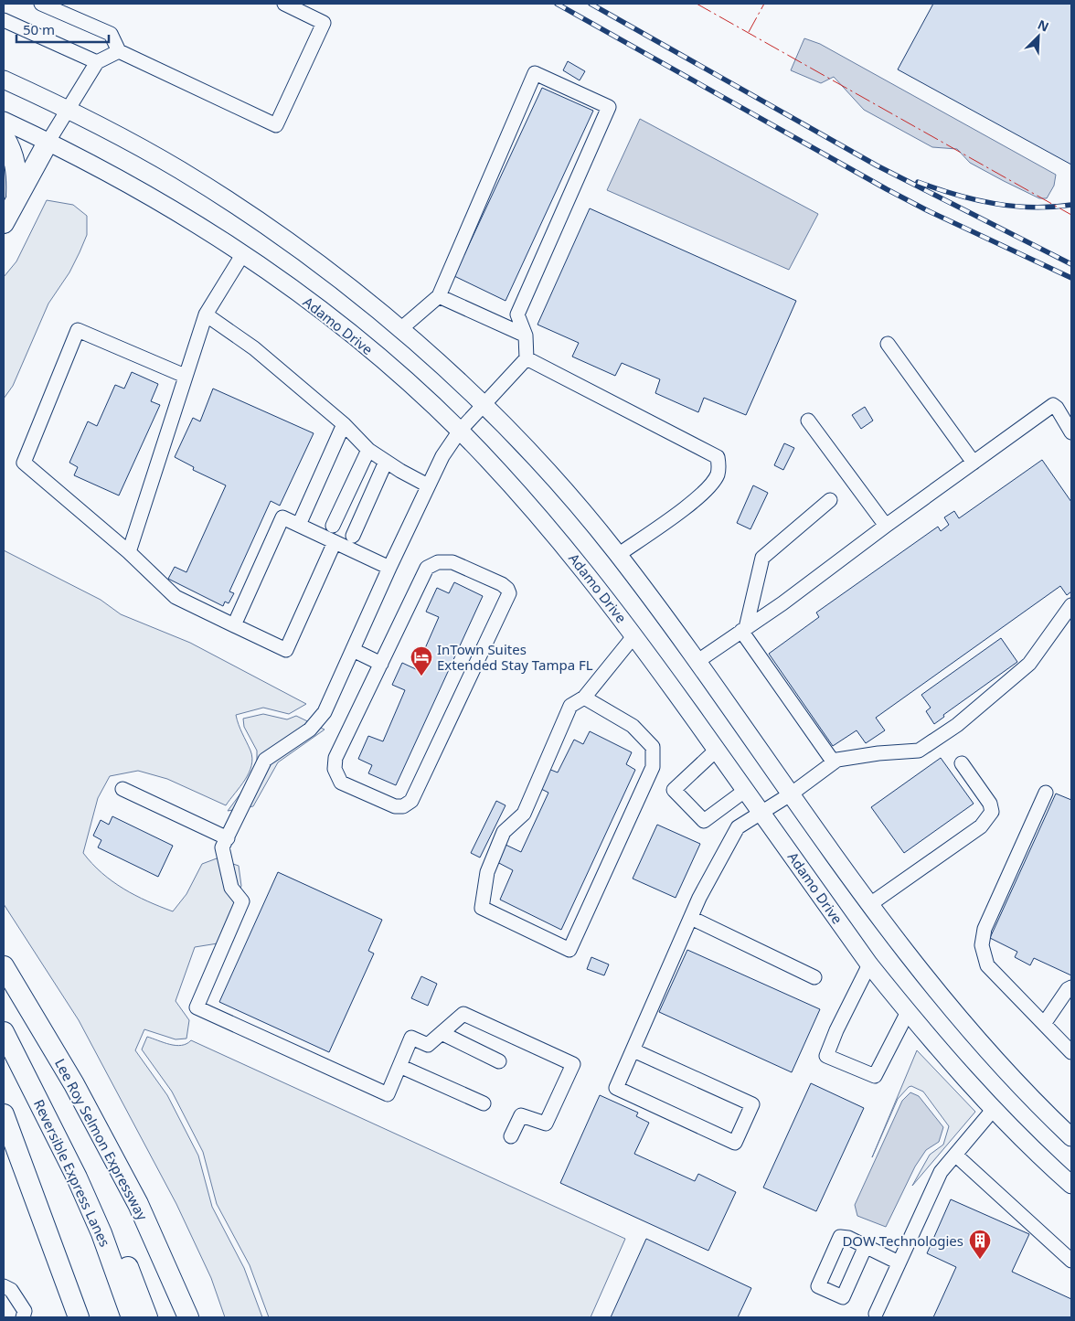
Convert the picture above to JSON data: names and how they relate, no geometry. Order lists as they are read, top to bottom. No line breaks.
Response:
{"streets":{"highway":["Lee Roy Selmon Expressway","Reversible Express Lanes"],"main road":["Adamo Drive"]},"places":{"hotel":["InTown Suites Extended Stay Tampa FL"],"building":["DOW Technologies"]},"scale_bar":"50 m","north":"top right"}
